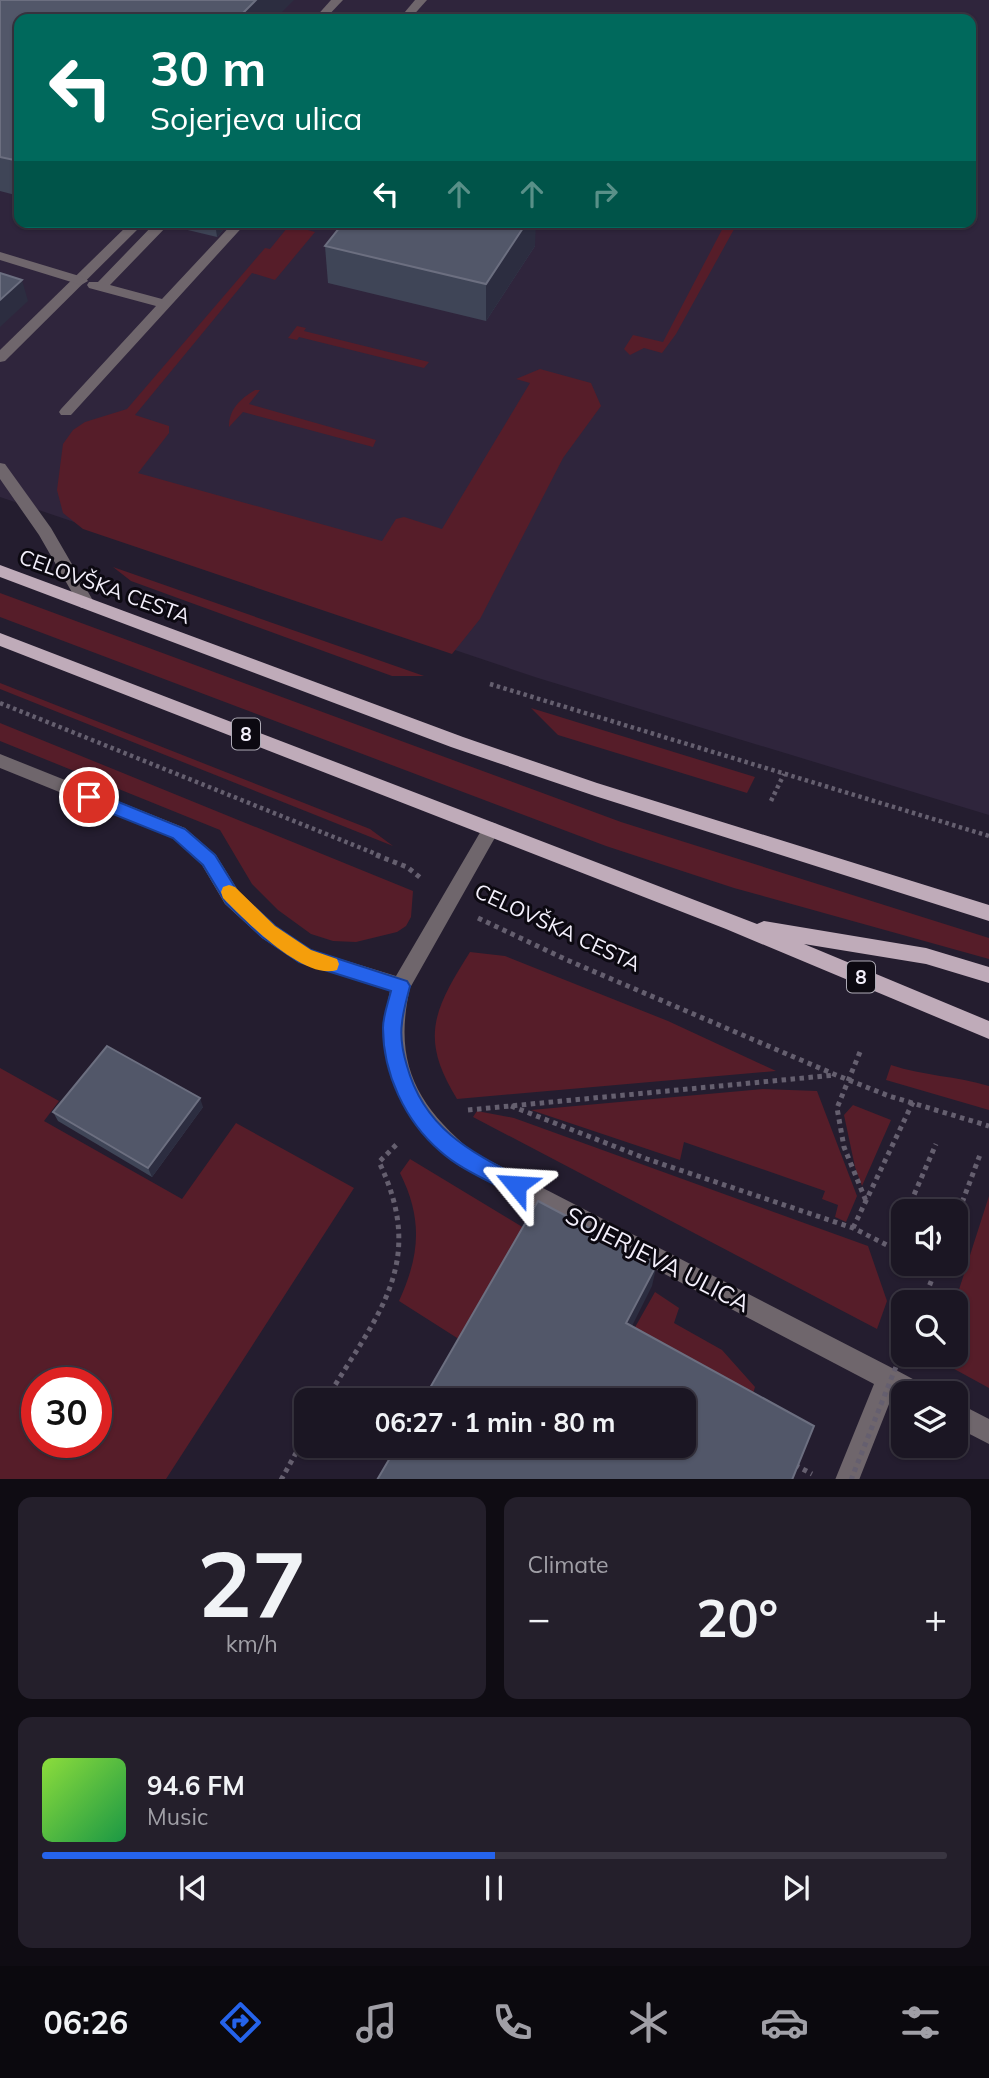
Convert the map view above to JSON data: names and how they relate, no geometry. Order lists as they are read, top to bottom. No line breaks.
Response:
{"streets":{"main road":["CELOVŠKA CESTA","8"],"street":["SOJERJEVA ULICA"]},"crossings":[["CELOVŠKA CESTA","SOJERJEVA ULICA"],["8","SOJERJEVA ULICA"]],"page":{"turn":["30 m","Sojerjeva ulica"],"limit":"30","trip":"06:27 · 1 min · 80 m","tile":[["27","km/h"],"Climate"],"heat":["−","20°","+"],"song":["94.6 FM","Music"],"tabs":"06:26"}}
